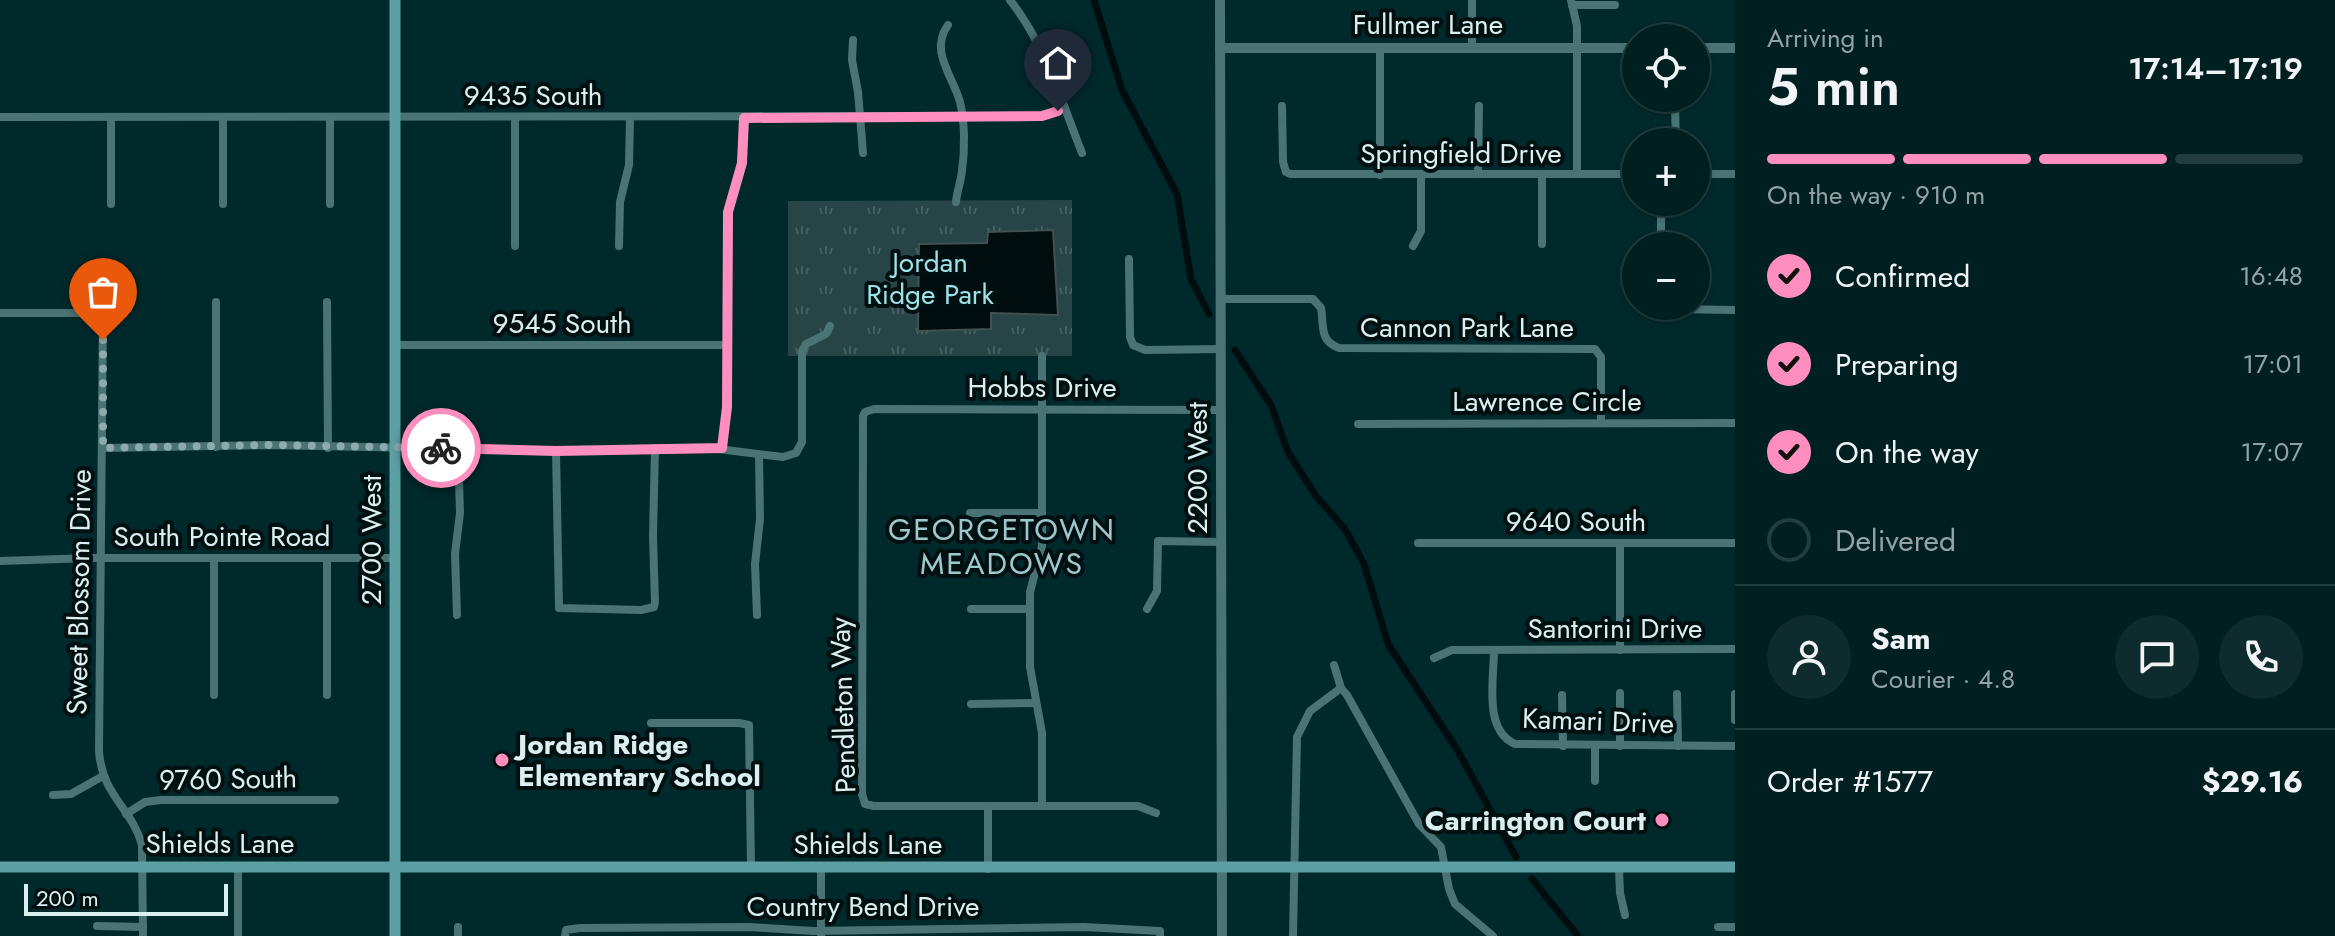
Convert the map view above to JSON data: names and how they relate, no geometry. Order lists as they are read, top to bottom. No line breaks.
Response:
{"streets":{"main road":["2700 West","Shields Lane"],"street":["Fullmer Lane","9435 South","Springfield Drive","9545 South","Cannon Park Lane","Hobbs Drive","Lawrence Circle","2200 West","9640 South","South Pointe Road","Sweet Blossom Drive","Santorini Drive","Pendleton Way","Kamari Drive","9760 South","Country Bend Drive"]},"crossings":[["Fullmer Lane","2200 West"],["9435 South","2700 West"],["9545 South","2700 West"],["Cannon Park Lane","Lawrence Circle"],["Cannon Park Lane","2200 West"],["Hobbs Drive","2200 West"],["Hobbs Drive","Pendleton Way"],["2200 West","Shields Lane"],["South Pointe Road","2700 West"],["South Pointe Road","Sweet Blossom Drive"],["2700 West","Shields Lane"],["Sweet Blossom Drive","9760 South"],["Sweet Blossom Drive","Shields Lane"],["Santorini Drive","Kamari Drive"]],"districts":["GEORGETOWN MEADOWS"],"parks":["Jordan Ridge Park"],"places":["Jordan Ridge Elementary School","Carrington Court"],"scale_bar":"200 m","page":{"heading":["5 min","Arriving in","17:14–17:19"],"panel":["Sam","Courier · 4.8","Order #1577","$29.16"],"map_buttons":["+","−"],"bar":"On the way · 910 m","list":[["Confirmed","16:48"],["Preparing","17:01"],["On the way","17:07"],"Delivered"],"scale":"200 m"}}
